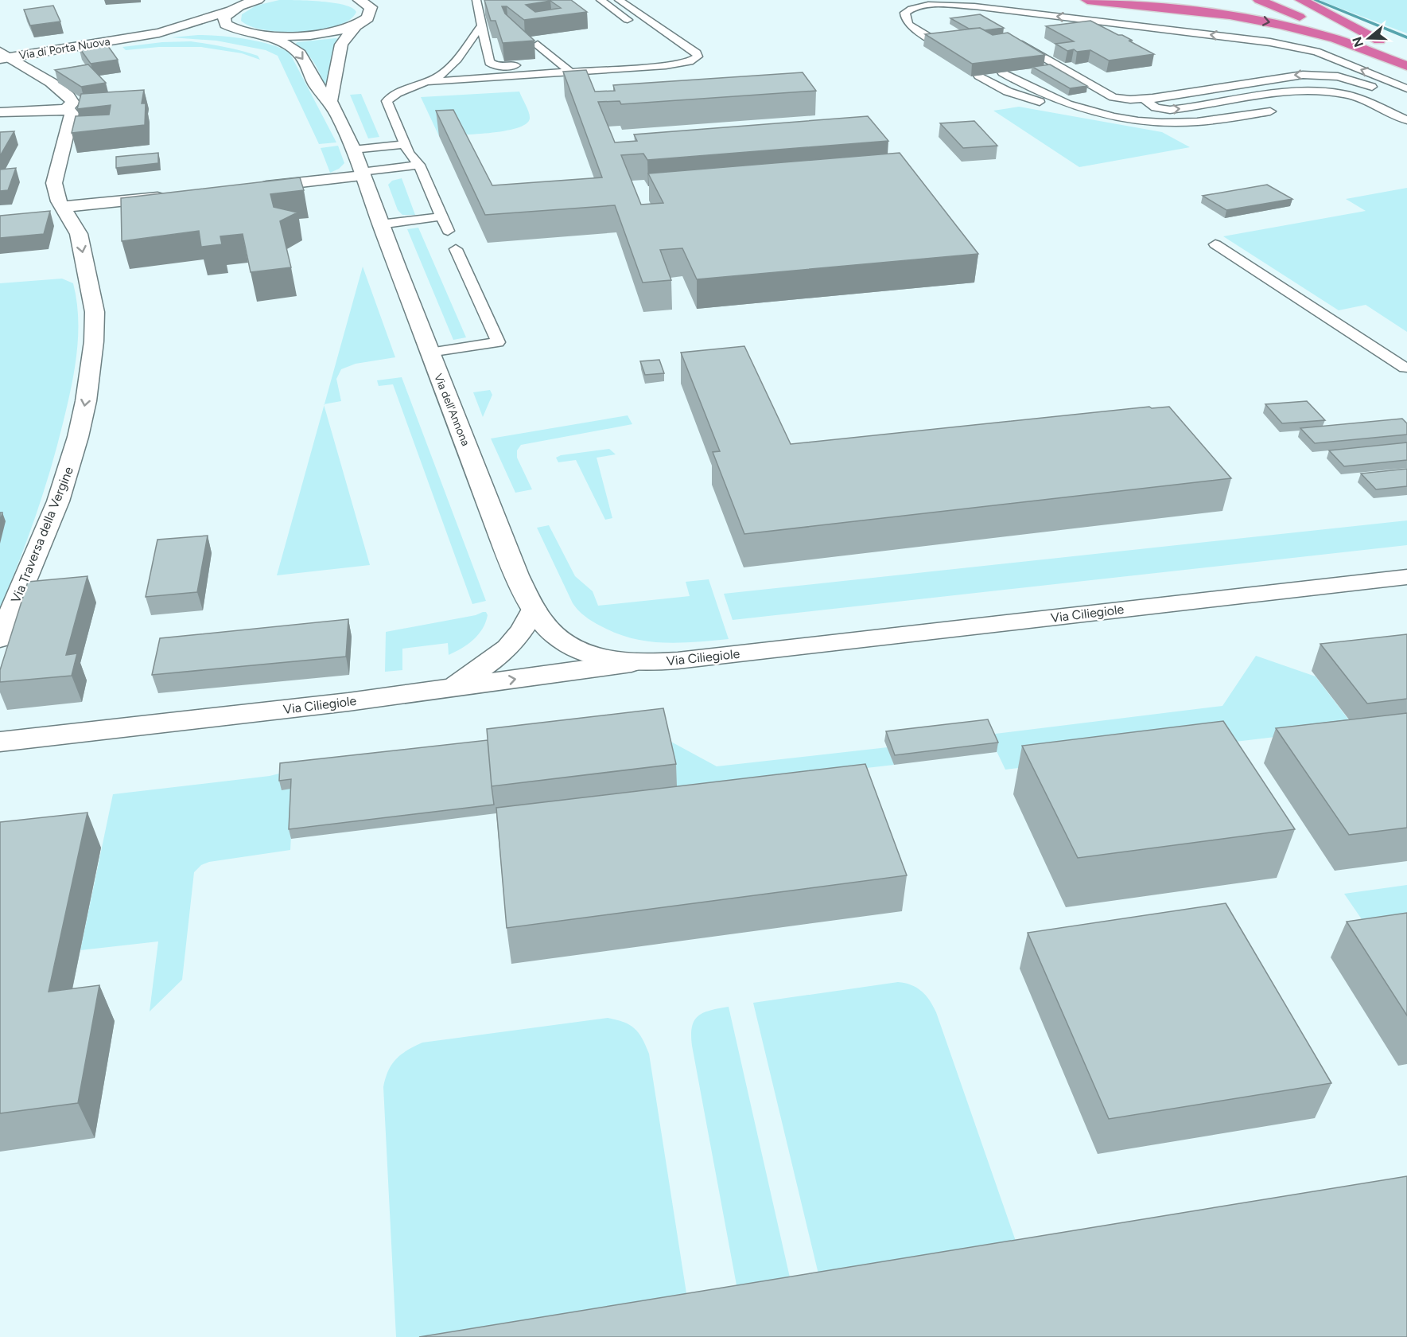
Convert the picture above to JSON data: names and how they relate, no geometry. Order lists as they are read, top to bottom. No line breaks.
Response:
{"streets":{"street":["Via di Porta Nuova","Via dell'Annona","Via Traversa della Vergine","Via Ciliegiole"]},"crossings":[["Via di Porta Nuova","Via dell'Annona"],["Via dell'Annona","Via Ciliegiole"]],"one_way":["Via Traversa della Vergine"],"north":"left"}
